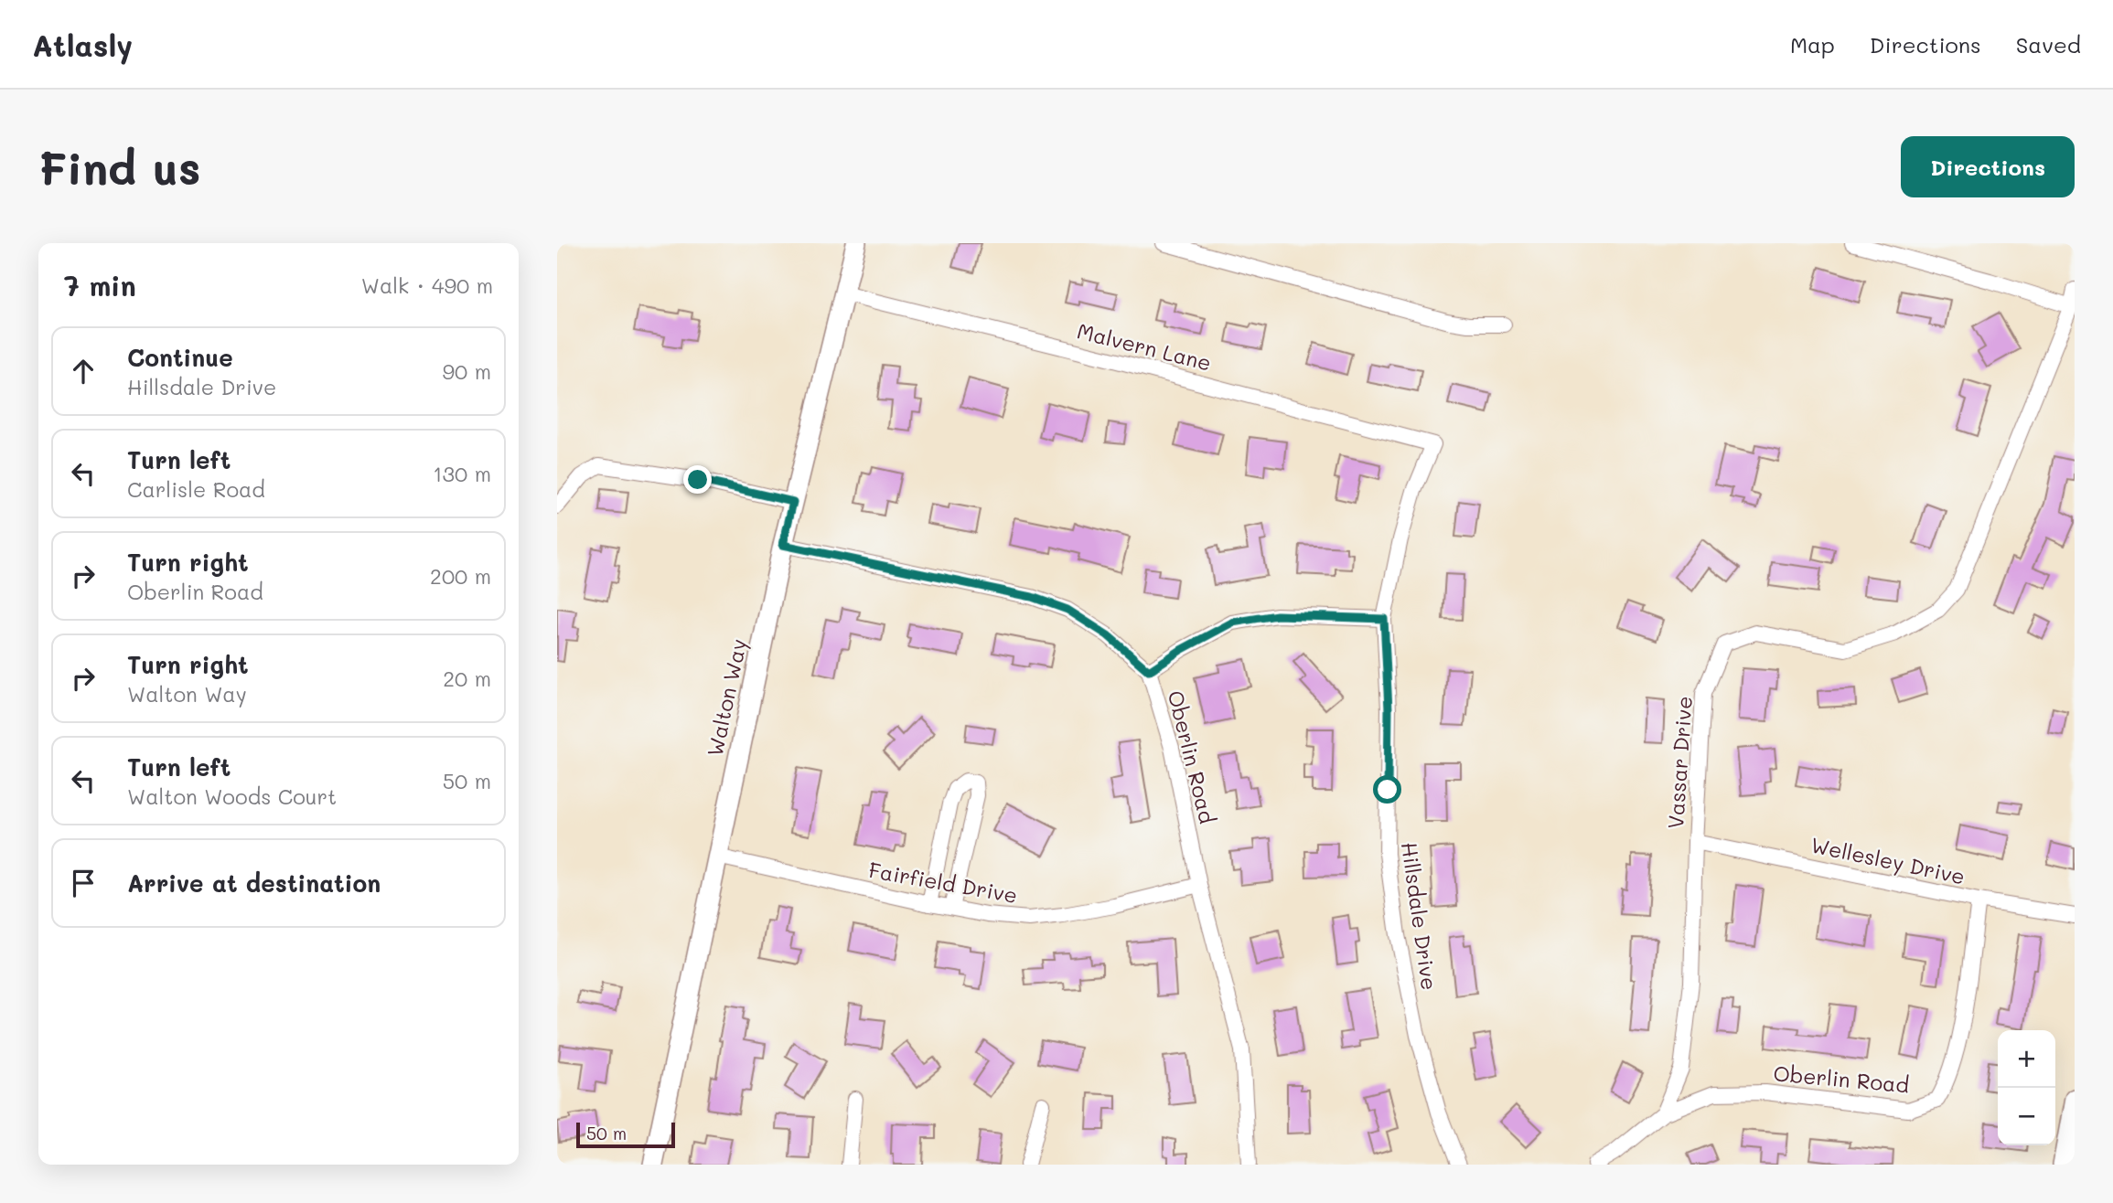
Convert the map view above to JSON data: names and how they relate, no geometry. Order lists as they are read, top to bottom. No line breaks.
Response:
{"streets":{"main road":["Walton Way"],"street":["Malvern Lane","Oberlin Road","Vassar Drive","Wellesley Drive","Fairfield Drive","Hillsdale Drive"]},"crossings":[["Malvern Lane","Walton Way"],["Malvern Lane","Hillsdale Drive"],["Walton Way","Oberlin Road"],["Walton Way","Fairfield Drive"],["Oberlin Road","Vassar Drive"],["Oberlin Road","Wellesley Drive"],["Oberlin Road","Fairfield Drive"],["Vassar Drive","Wellesley Drive"]],"scale_bar":"50 m","page":{"header":"Atlasly","nav":["Map","Directions","Saved"],"buttons":"Directions","title":"Find us","heading":["7 min","Walk · 490 m"],"list":[["Continue","Hillsdale Drive","90 m"],["Turn left","Carlisle Road","130 m"],["Turn right","Oberlin Road","200 m"],["Turn right","Walton Way","20 m"],["Turn left","Walton Woods Court","50 m"],"Arrive at destination"],"map_buttons":["+","−"],"scale":"50 m"}}
